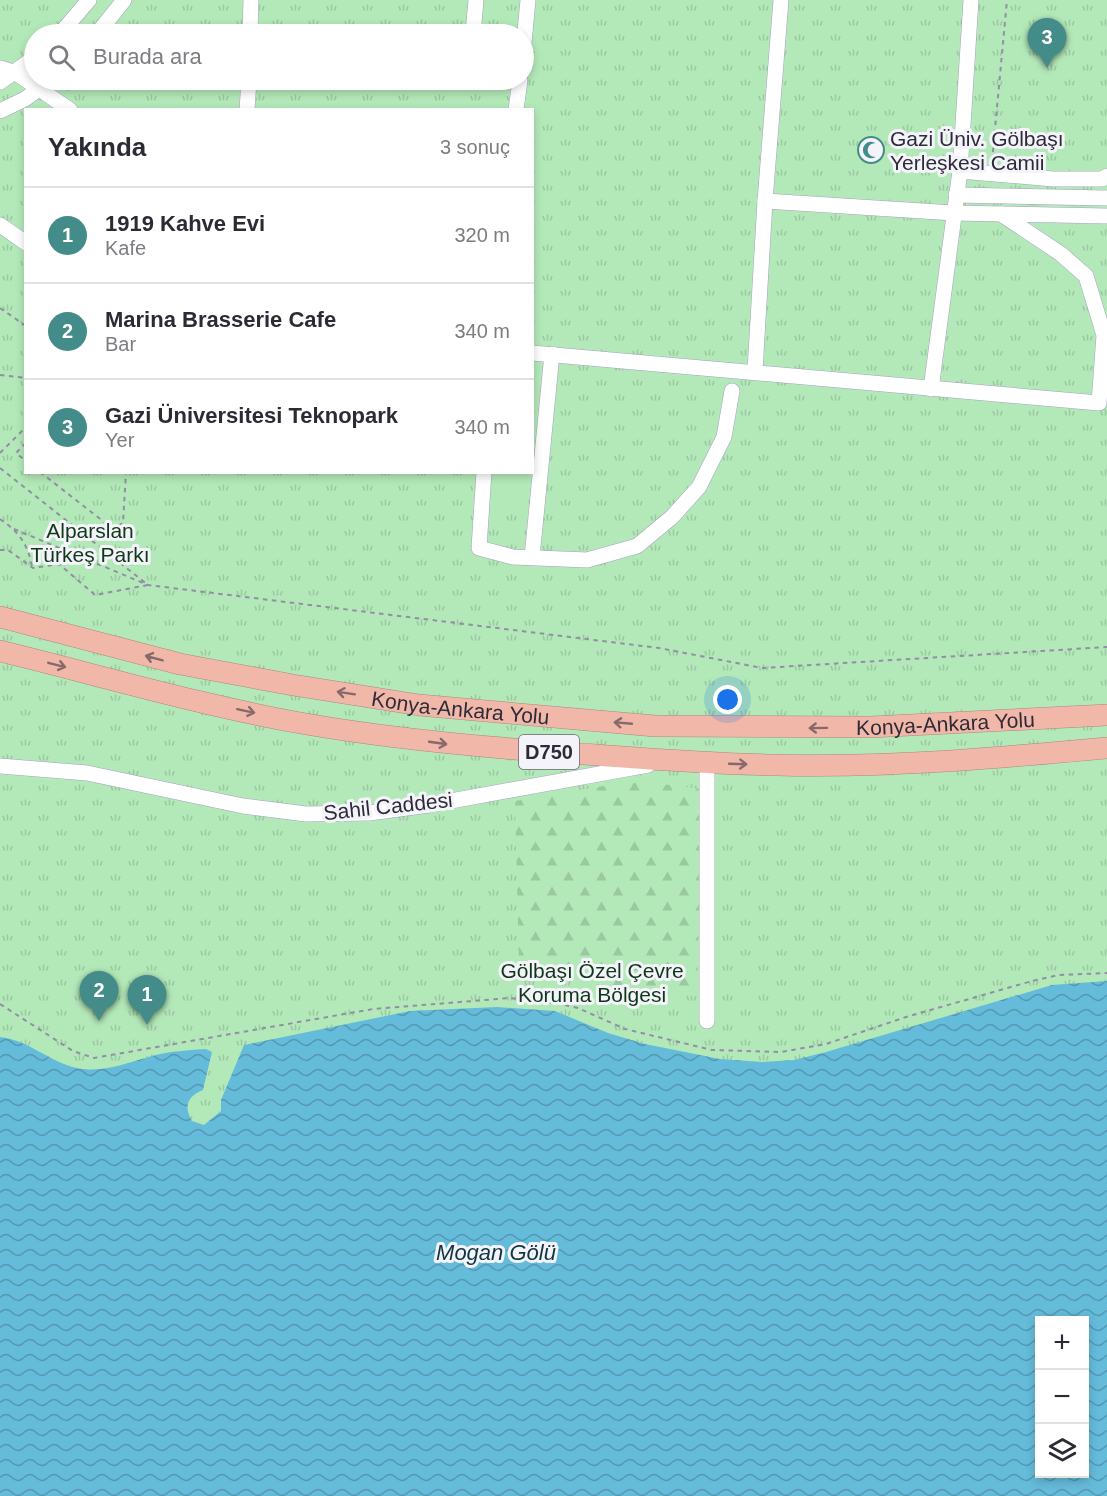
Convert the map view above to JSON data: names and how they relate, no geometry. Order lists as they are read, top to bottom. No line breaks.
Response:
{"streets":{"highway":["Konya-Ankara Yolu","D750"],"street":["Sahil Caddesi"]},"crossings":[["D750","Sahil Caddesi"]],"water":["Mogan Gölü"],"parks":["Alparslan Türkeş Parkı","Gölbaşı Özel Çevre Koruma Bölgesi"],"places":{"mosque":["Gazi Üniv. Gölbaşı Yerleşkesi Camii"]},"page":{"pins":["3","2","1"],"search":"Burada ara","heading":["Yakında","3 sonuç"],"list":[{"mark":"1","name":"1919 Kahve Evi","note":"Kafe","value":"320 m"},{"mark":"2","name":"Marina Brasserie Cafe","note":"Bar","value":"340 m"},{"mark":"3","name":"Gazi Üniversitesi Teknopark","note":"Yer","value":"340 m"}],"map_buttons":["+","−"]}}
